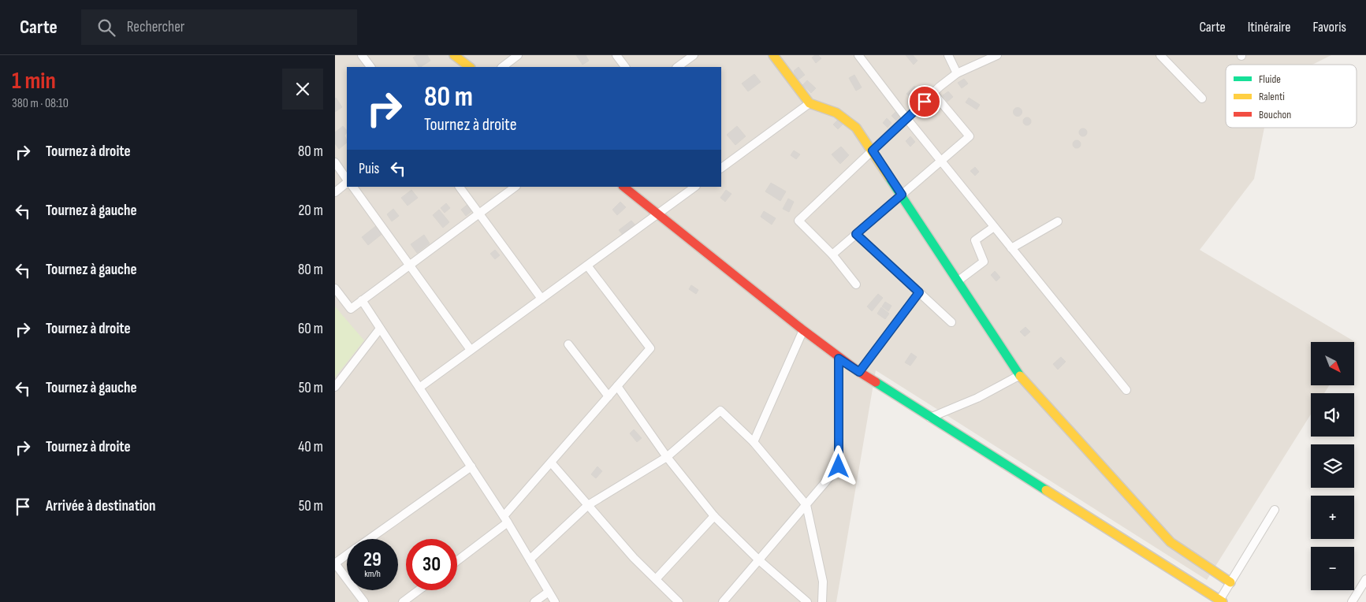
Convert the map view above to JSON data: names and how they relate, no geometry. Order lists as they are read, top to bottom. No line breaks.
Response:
{"legend":["Fluide","Ralenti","Bouchon"],"north":"bottom right","page":{"header":"Carte","search":"Rechercher","nav":["Carte","Itinéraire","Favoris"],"heading":["1 min","380 m · 08:10"],"turn":["80 m","Tournez à droite"],"list":[{"name":"Tournez à droite","value":"80 m"},{"name":"Tournez à gauche","value":"20 m"},{"name":"Tournez à gauche","value":"80 m"},{"name":"Tournez à droite","value":"60 m"},{"name":"Tournez à gauche","value":"50 m"},{"name":"Tournez à droite","value":"40 m"},{"name":"Arrivée à destination","value":"50 m"}],"then":"Puis","map_buttons":["+","−"],"speed":"29 km/h","limit":"30"}}
